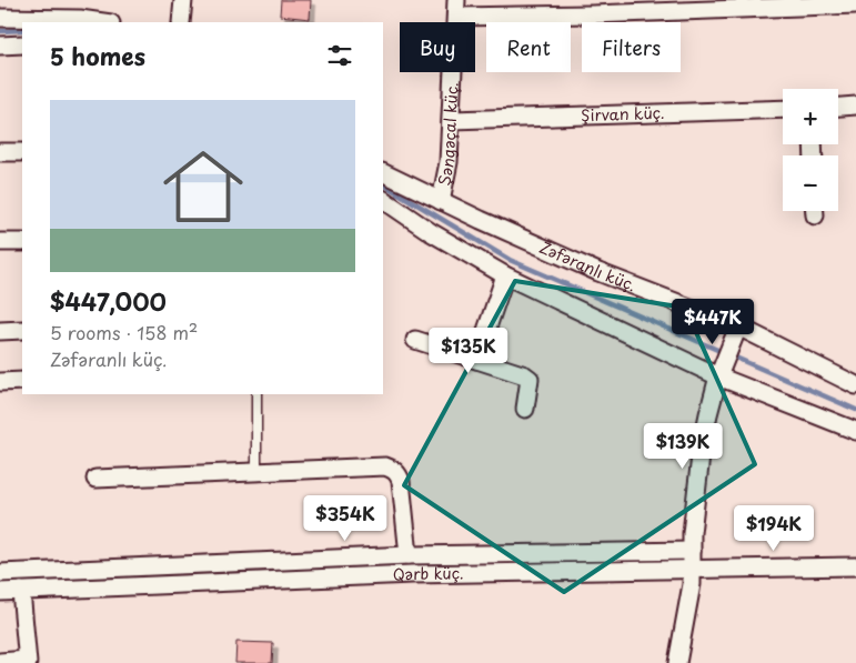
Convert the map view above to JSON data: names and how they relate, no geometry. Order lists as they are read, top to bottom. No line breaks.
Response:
{"streets":{"street":["Şirvan küç.","Şəngəçal küç.","Zəfəranlı küç.","Qərb küç."]},"crossings":[["Şirvan küç.","Şəngəçal küç."],["Şəngəçal küç.","Zəfəranlı küç."]],"page":{"chip":["Buy","Rent","Filters"],"heading":"5 homes","map_buttons":["+","−"],"list":[{"name":"$447,000","note":"5 rooms · 158 m² · Zəfəranlı küç."}],"price":["$447K","$135K","$139K","$354K","$194K"]}}
